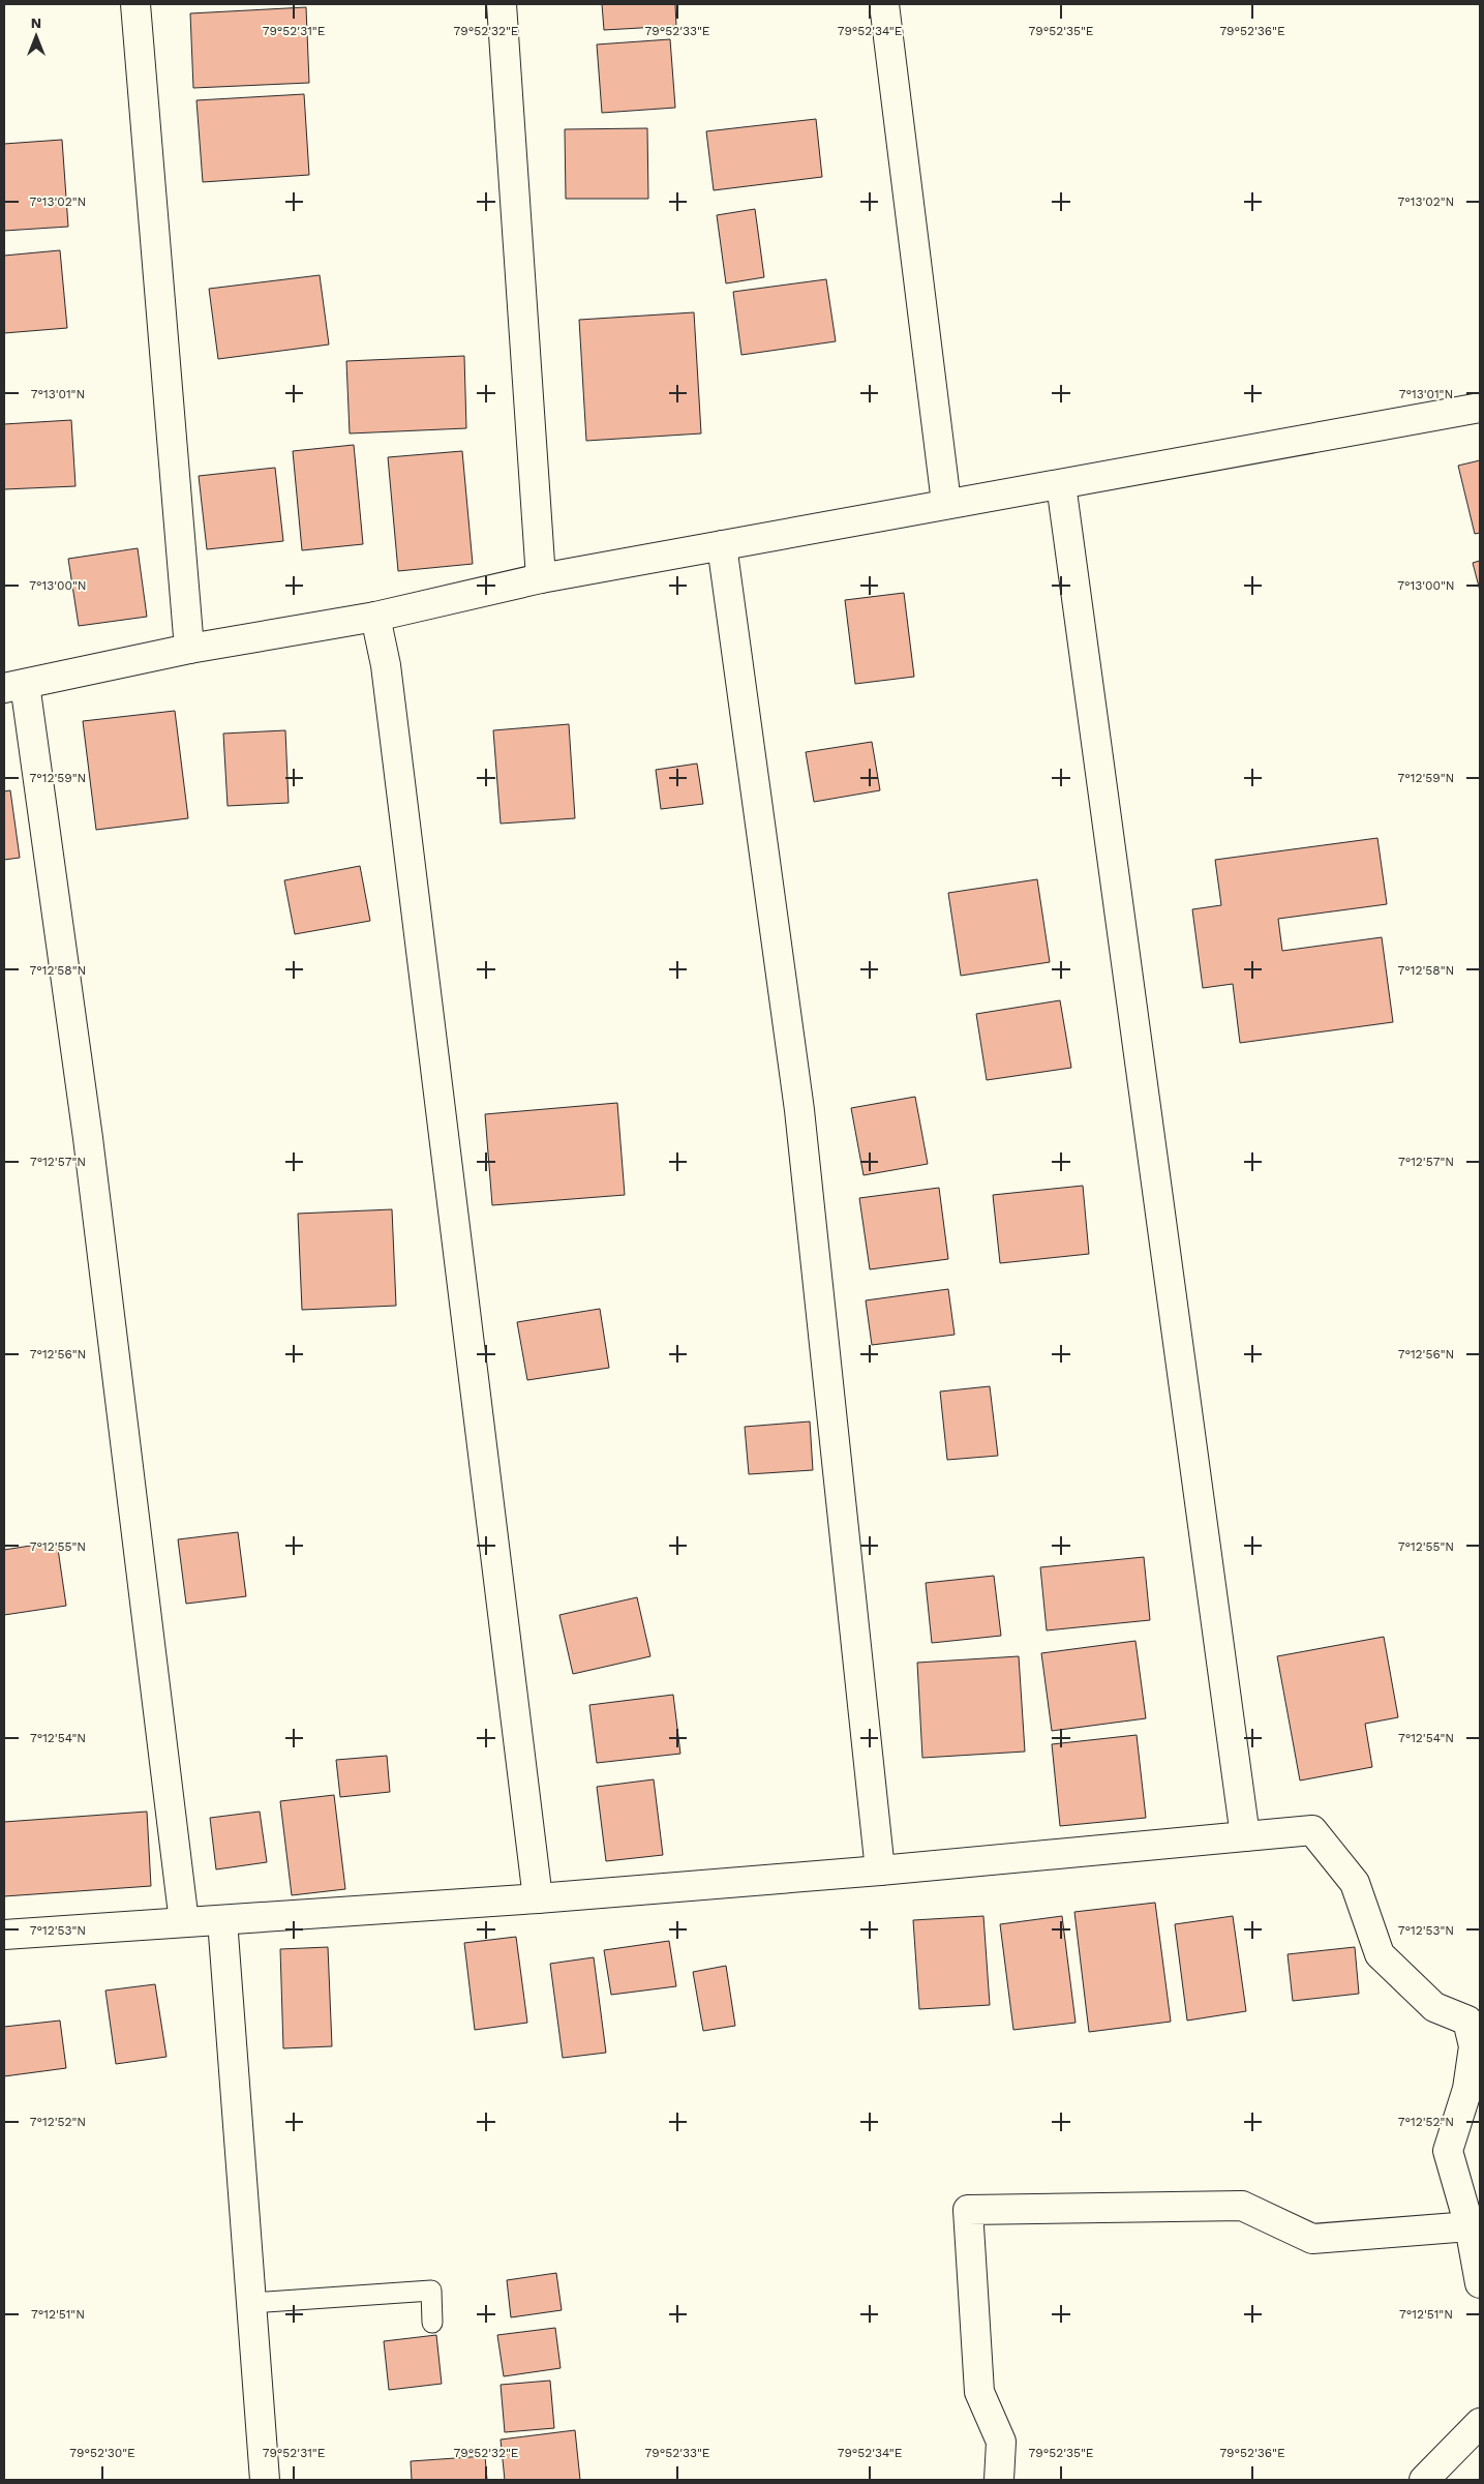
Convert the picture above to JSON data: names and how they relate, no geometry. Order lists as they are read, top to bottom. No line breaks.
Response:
{"north":"top","coordinates":["79°52'31\"E","79°52'32\"E","79°52'33\"E","79°52'34\"E","79°52'35\"E","79°52'36\"E","7°13'02\"N","7°13'01\"N","7°13'00\"N","7°12'59\"N","7°12'58\"N","7°12'57\"N","7°12'56\"N","7°12'55\"N","7°12'54\"N","7°12'53\"N","7°12'52\"N","7°12'51\"N","79°52'30\"E"]}
